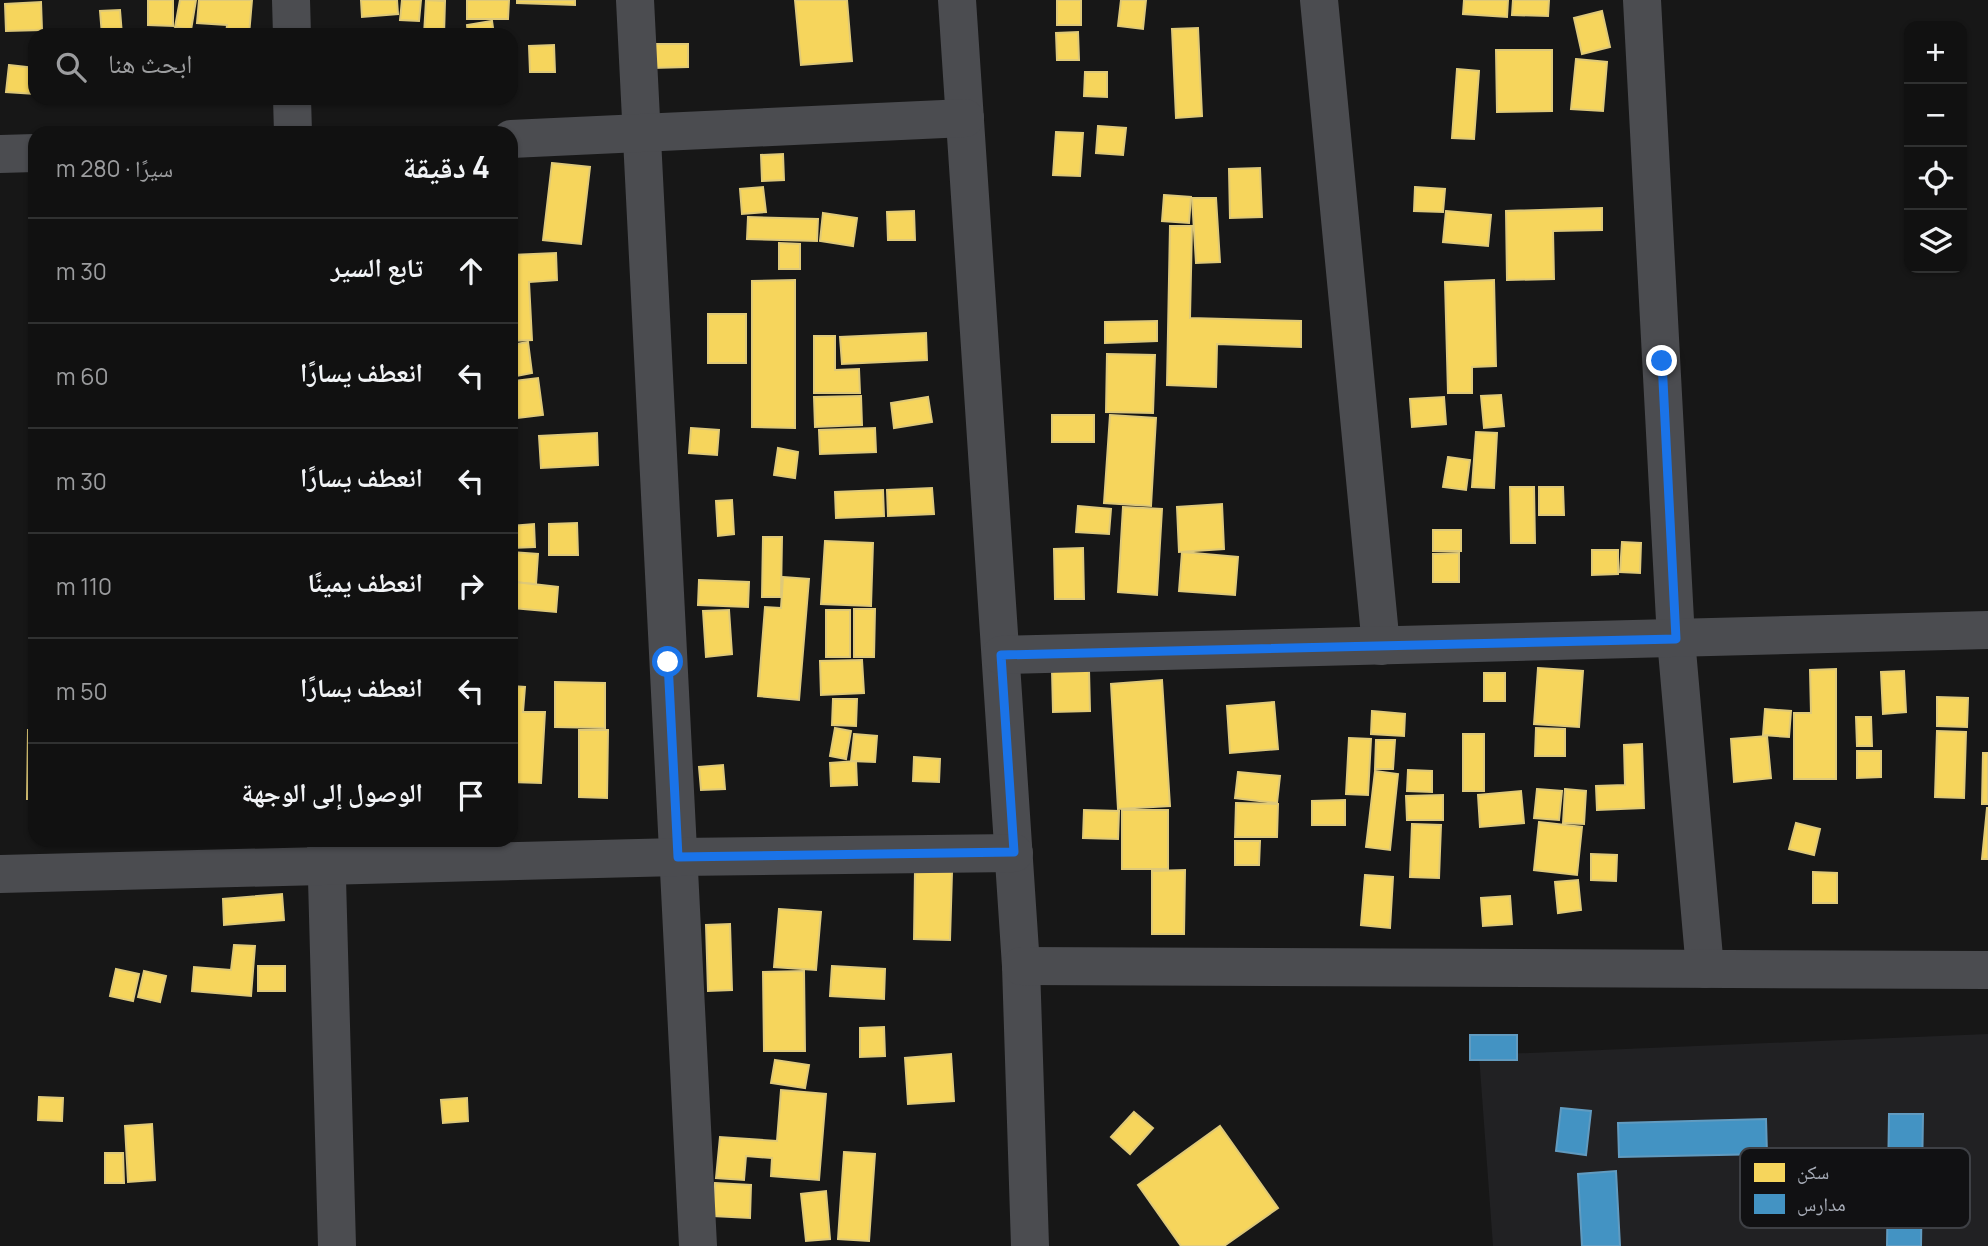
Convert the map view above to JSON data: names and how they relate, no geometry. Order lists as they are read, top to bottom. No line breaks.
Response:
{"legend":["سكن","مدارس"],"page":{"map_buttons":["+","−"],"search":"ابحث هنا","heading":["4 دقيقة","سيرًا · 280 m"],"list":[["تابع السير","30 m"],["انعطف يسارًا","60 m"],["انعطف يسارًا","30 m"],["انعطف يمينًا","110 m"],["انعطف يسارًا","50 m"],"الوصول إلى الوجهة"]}}
